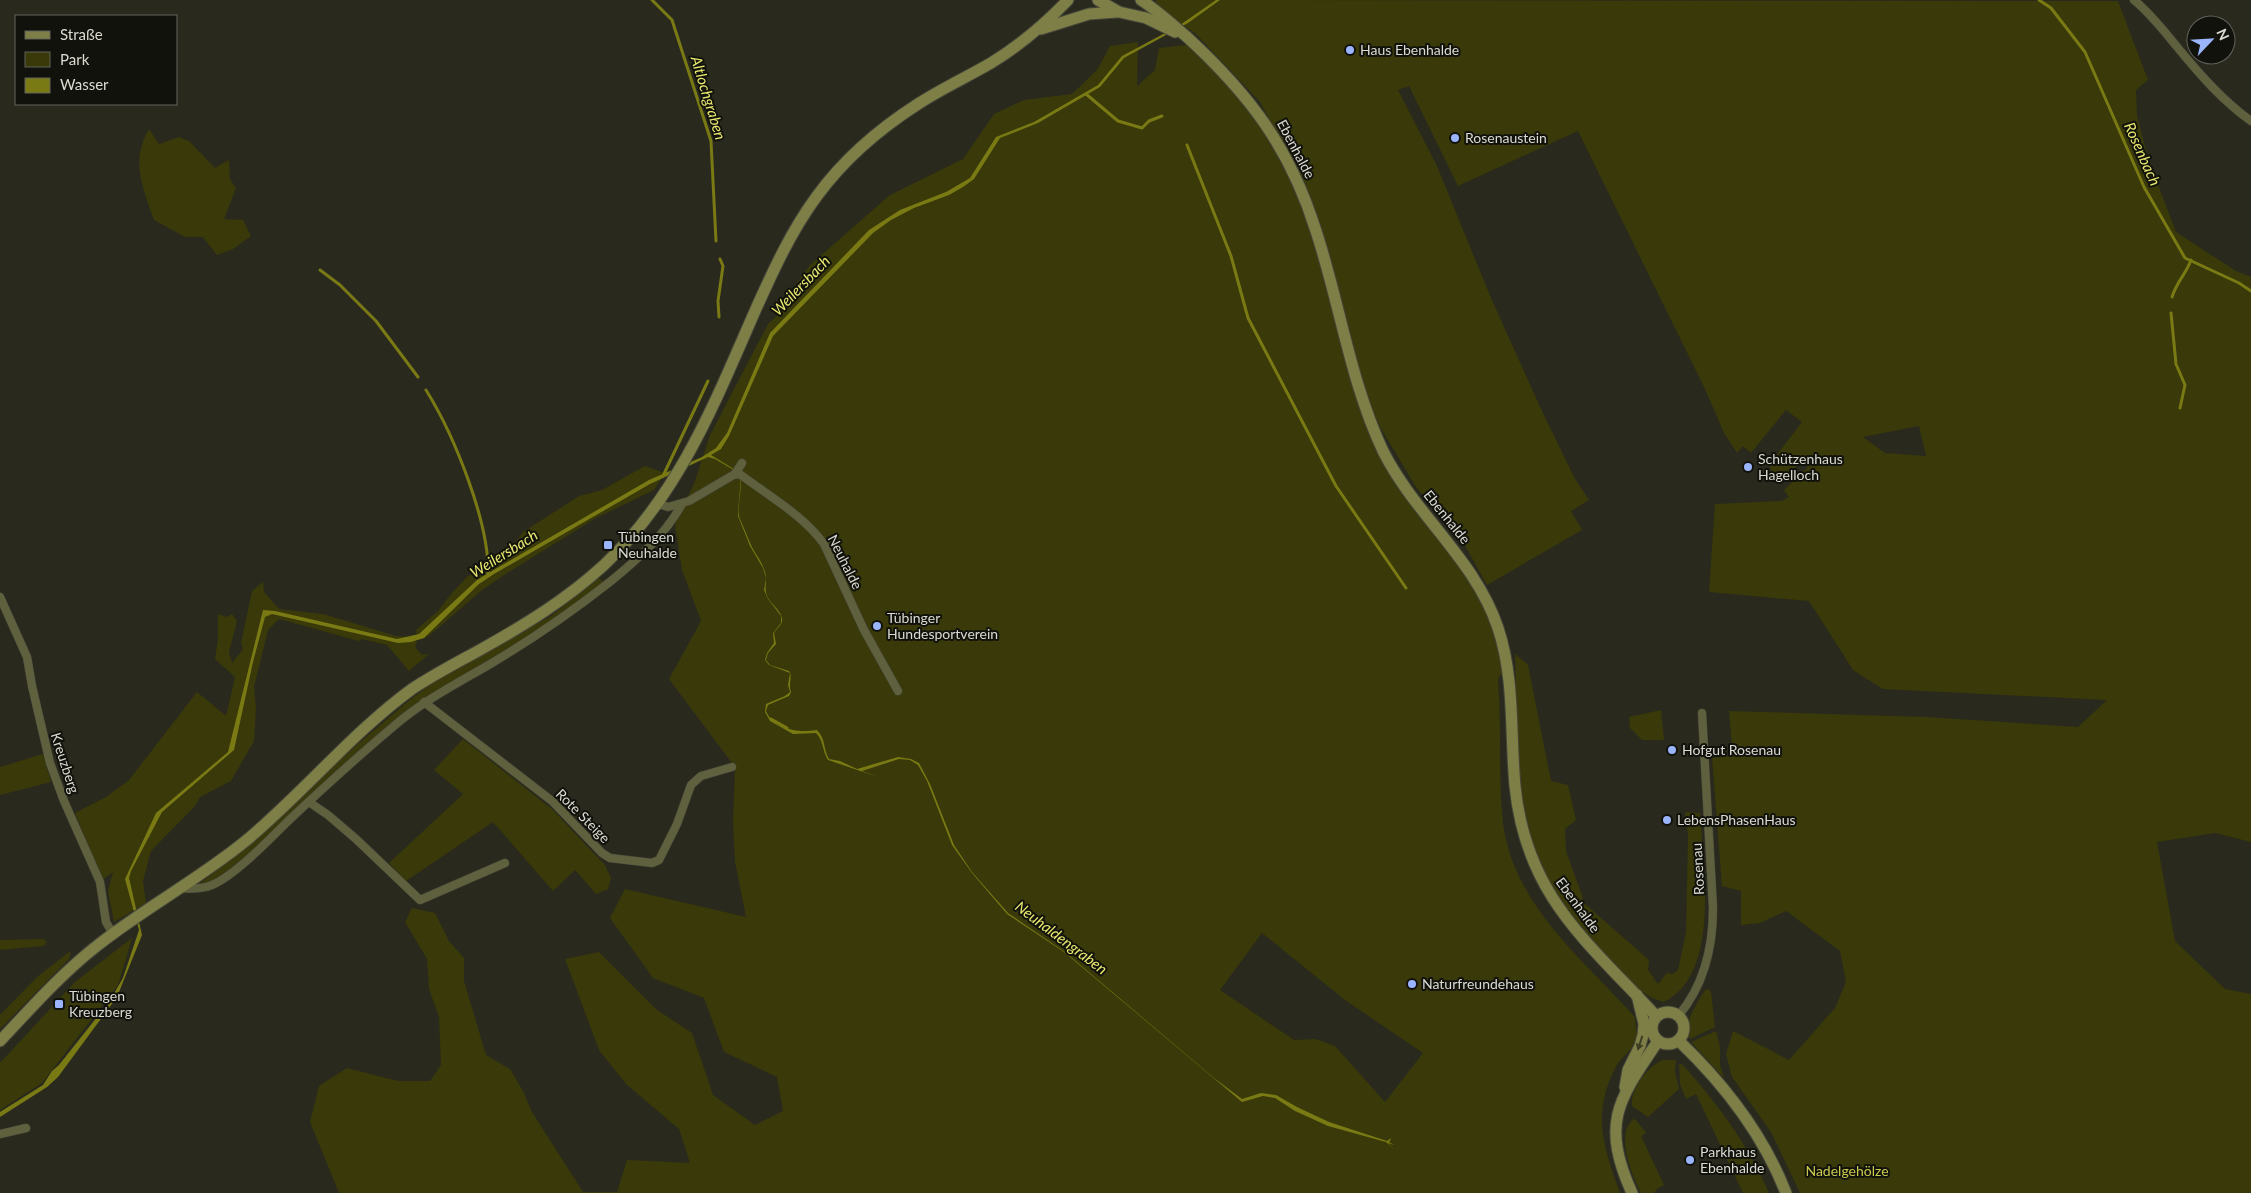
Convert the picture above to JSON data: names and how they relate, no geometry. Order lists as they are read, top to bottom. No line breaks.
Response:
{"streets":{"street":["Ebenhalde","Neuhalde","Kreuzberg","Rote Steige","Rosenau"]},"crossings":[["Ebenhalde","Rosenau"]],"water":["Altlochgraben","Rosenbach","Weilersbach","Neuhaldengraben"],"parks":["Nadelgehölze"],"places":{"other":["Haus Ebenhalde","Rosenaustein","Schützenhaus Hagelloch","Tübinger Hundesportverein","Hofgut Rosenau","LebensPhasenHaus","Naturfreundehaus","Parkhaus Ebenhalde"],"transit":["Tübingen Neuhalde","Tübingen Kreuzberg"]},"legend":["Straße","Park","Wasser"],"north":"top right"}
